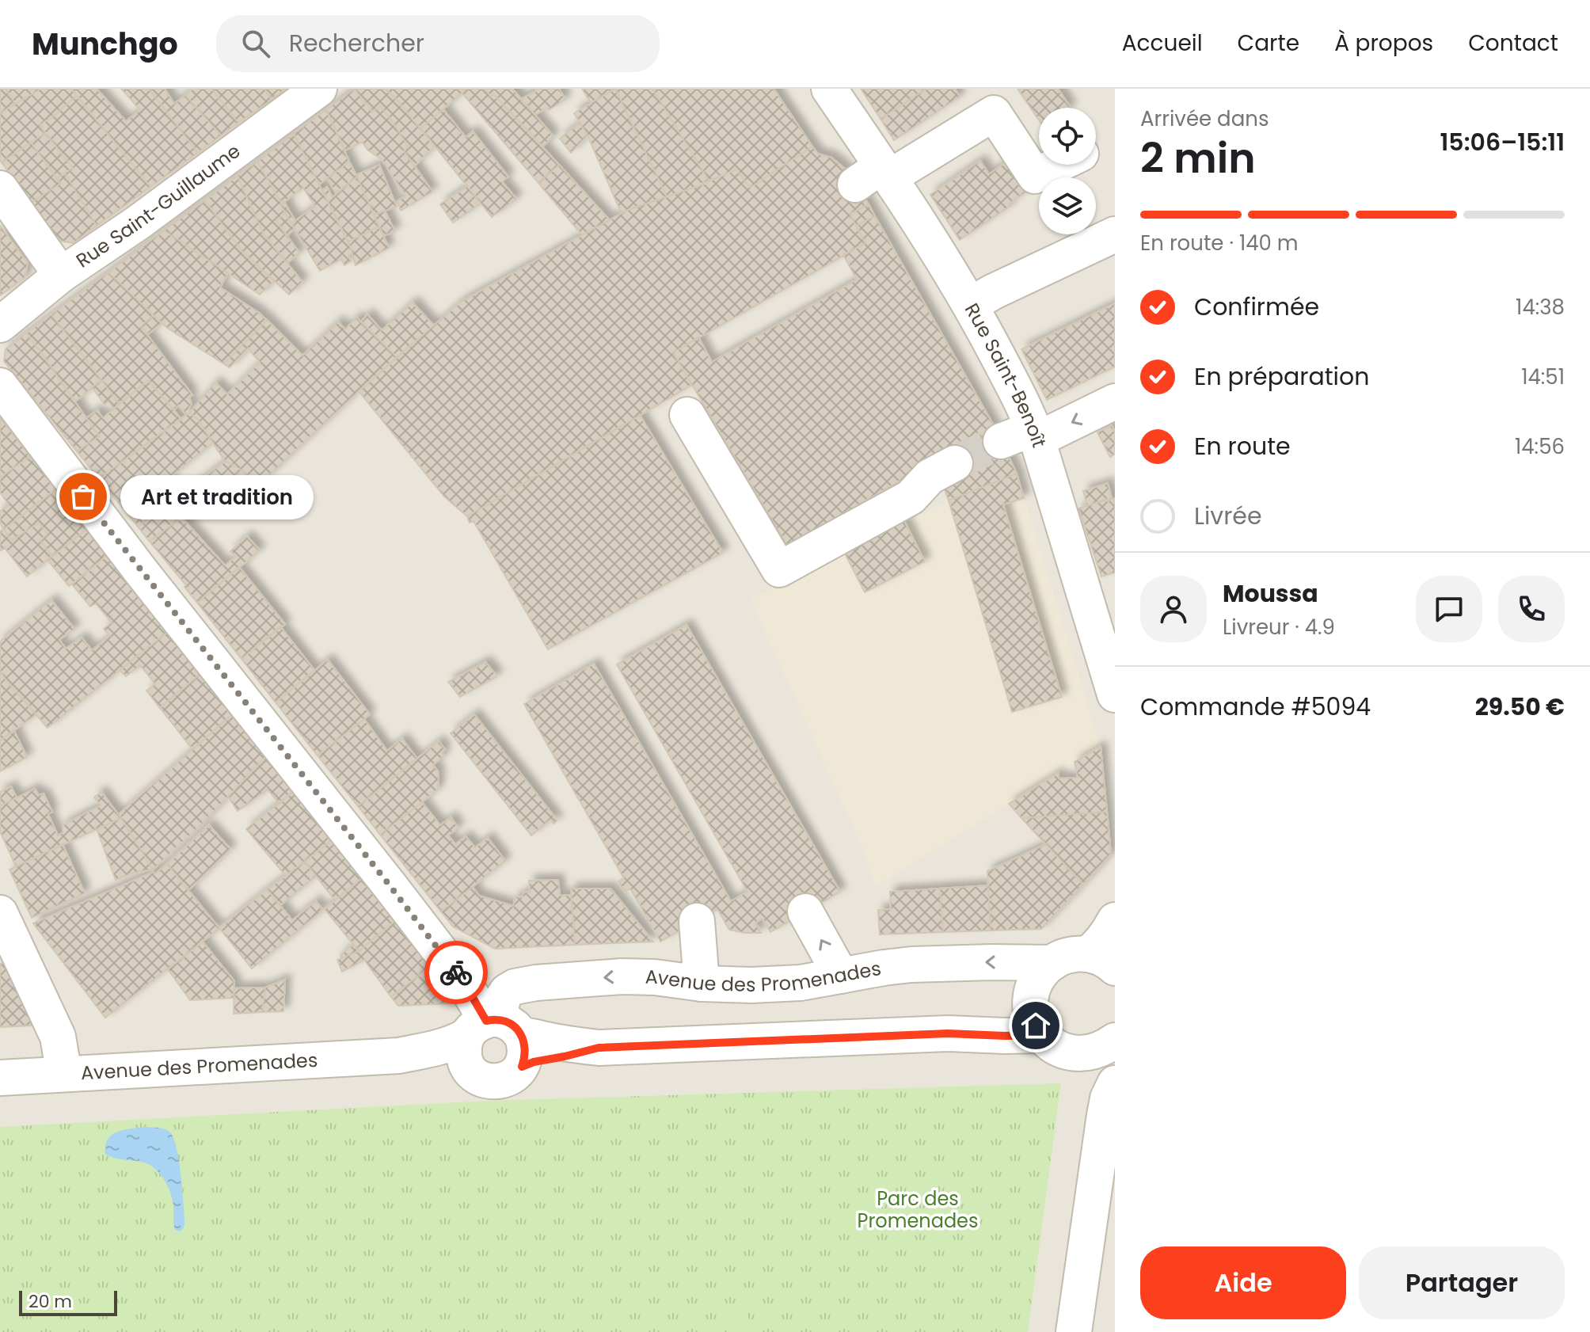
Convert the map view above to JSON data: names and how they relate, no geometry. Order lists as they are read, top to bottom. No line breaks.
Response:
{"streets":{"street":["Rue Saint-Guillaume","Rue Saint-Benoît","Avenue des Promenades"]},"parks":["Parc des Promenades"],"places":["Art et tradition"],"scale_bar":"20 m","page":{"header":"Munchgo","search":"Rechercher","nav":["Accueil","Carte","À propos","Contact"],"heading":["2 min","Arrivée dans","15:06–15:11"],"panel":["Moussa","Livreur · 4.9","Commande #5094","29.50 €"],"bar":"En route · 140 m","list":[["Confirmée","14:38"],["En préparation","14:51"],["En route","14:56"],"Livrée"],"bubble":"Art et tradition","buttons":["Aide","Partager"],"scale":"20 m"}}
